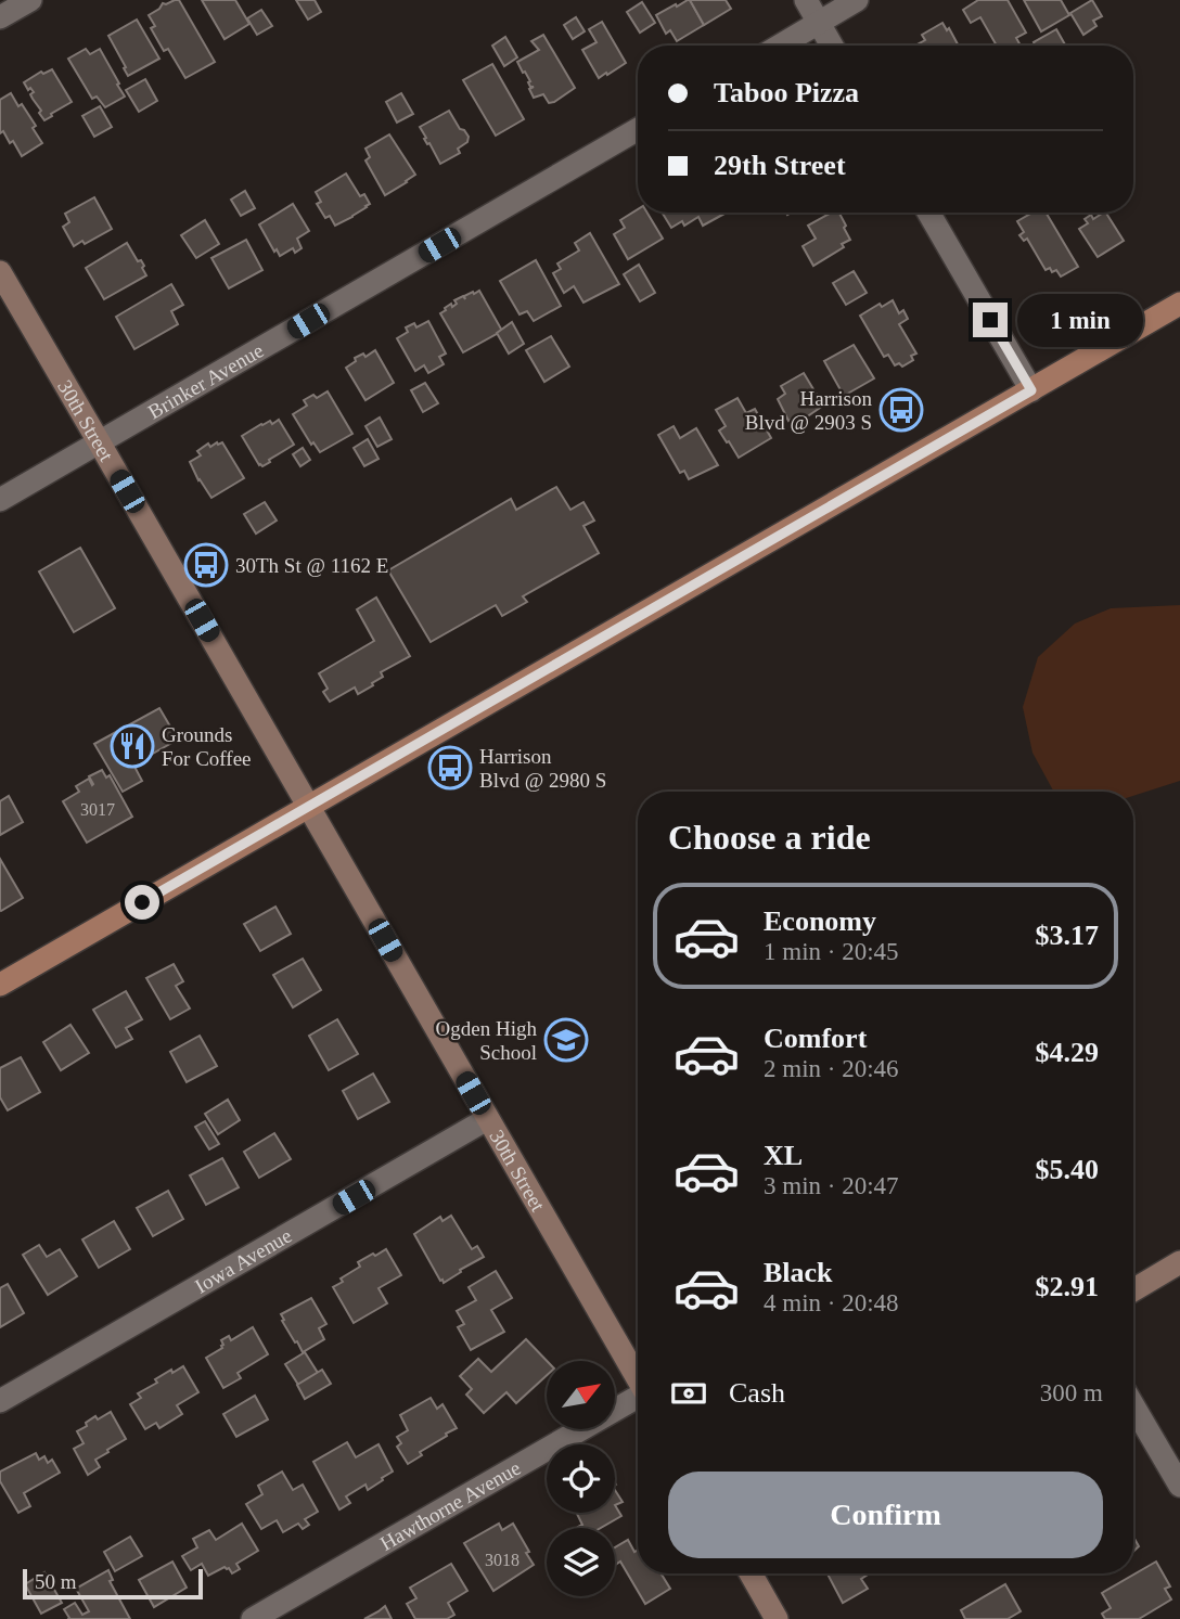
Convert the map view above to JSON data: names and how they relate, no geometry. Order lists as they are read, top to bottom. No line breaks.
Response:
{"streets":{"street":["Brinker Avenue","30th Street","Iowa Avenue","Hawthorne Avenue"]},"crossings":[["Brinker Avenue","30th Street"],["30th Street","Iowa Avenue"]],"places":{"bus stop":["Harrison Blvd @ 2903 S","30Th St @ 1162 E","Harrison Blvd @ 2980 S"],"restaurant":["Grounds For Coffee"],"school or university":["Ogden High School"]},"house_numbers":["3017","3018"],"scale_bar":"50 m","north":"top right","page":{"banner":["Taboo Pizza","29th Street"],"bubble":"1 min","heading":"Choose a ride","list":[{"name":"Economy","note":"1 min · 20:45","value":"$3.17"},{"name":"Comfort","note":"2 min · 20:46","value":"$4.29"},{"name":"XL","note":"3 min · 20:47","value":"$5.40"},{"name":"Black","note":"4 min · 20:48","value":"$2.91"}],"pay":["Cash","300 m"],"buttons":"Confirm","scale":"50 m"}}
